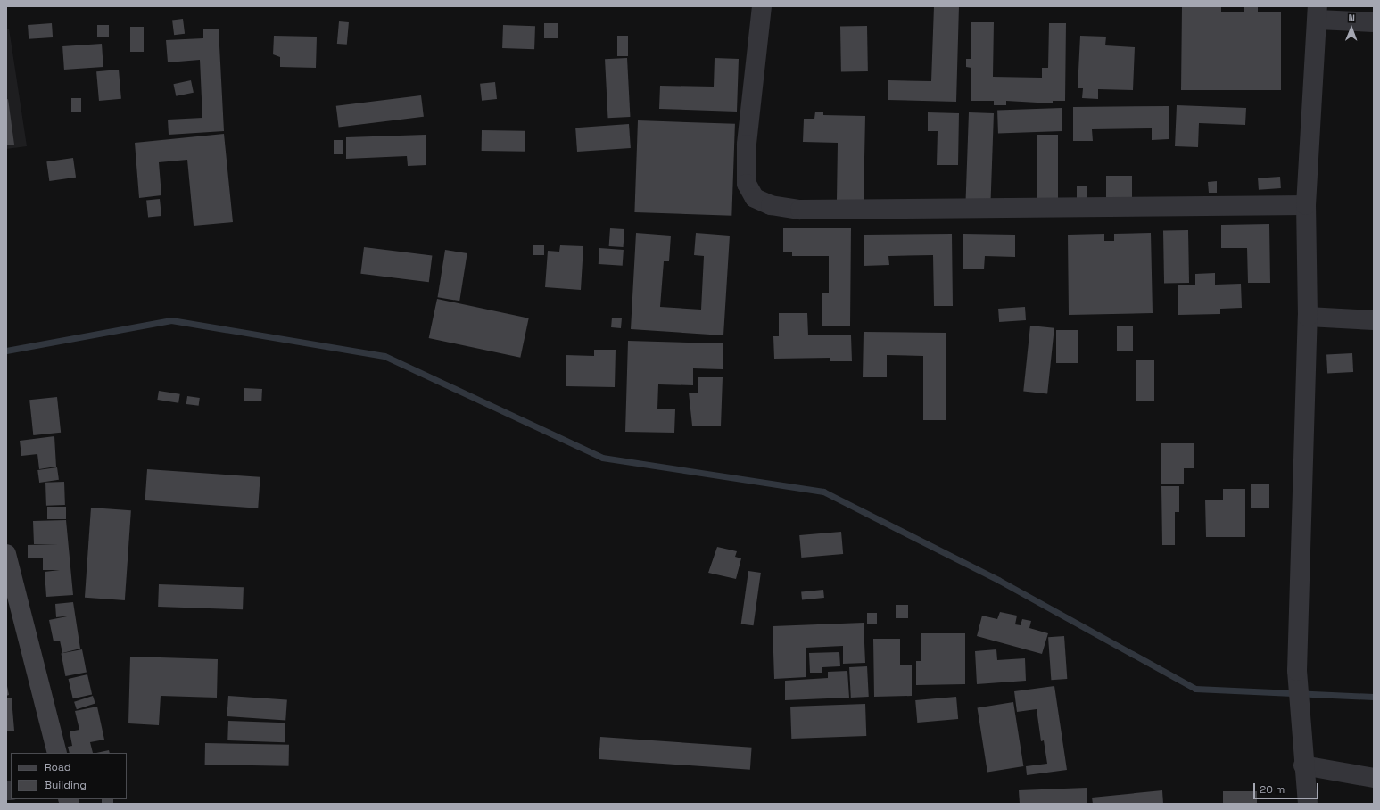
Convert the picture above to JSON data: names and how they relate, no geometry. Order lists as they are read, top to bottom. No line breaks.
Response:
{"legend":["Road","Building"],"scale_bar":"20 m","north":"top"}
